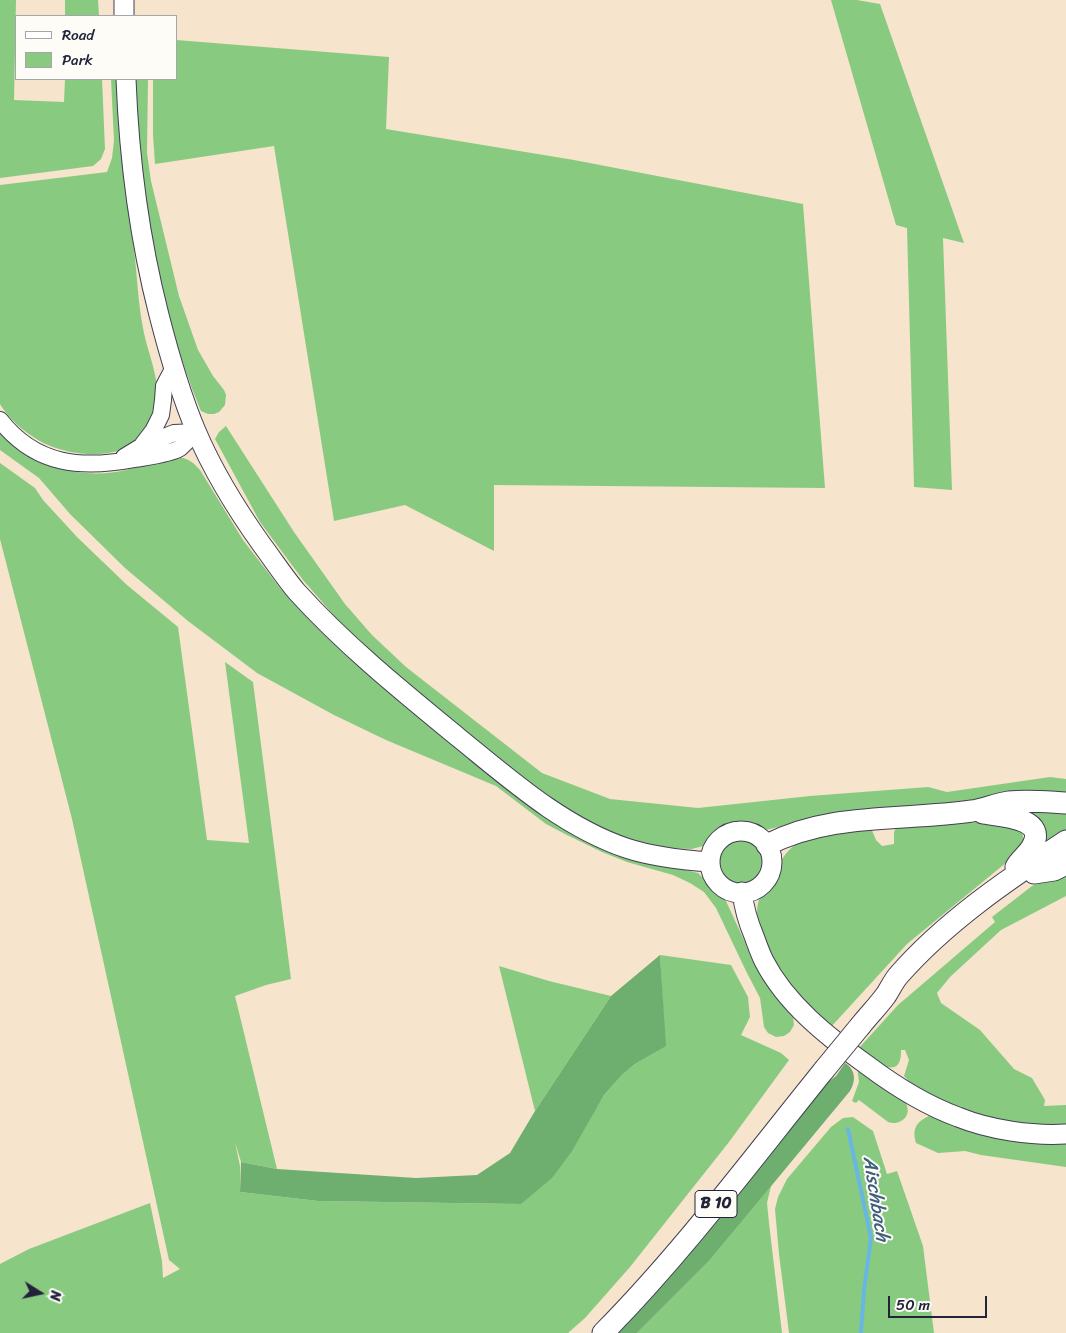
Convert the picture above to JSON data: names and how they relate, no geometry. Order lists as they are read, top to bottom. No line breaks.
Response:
{"streets":{"main road":["B 10"]},"water":["Aischbach"],"legend":["Road","Park"],"scale_bar":"50 m","north":"right"}
